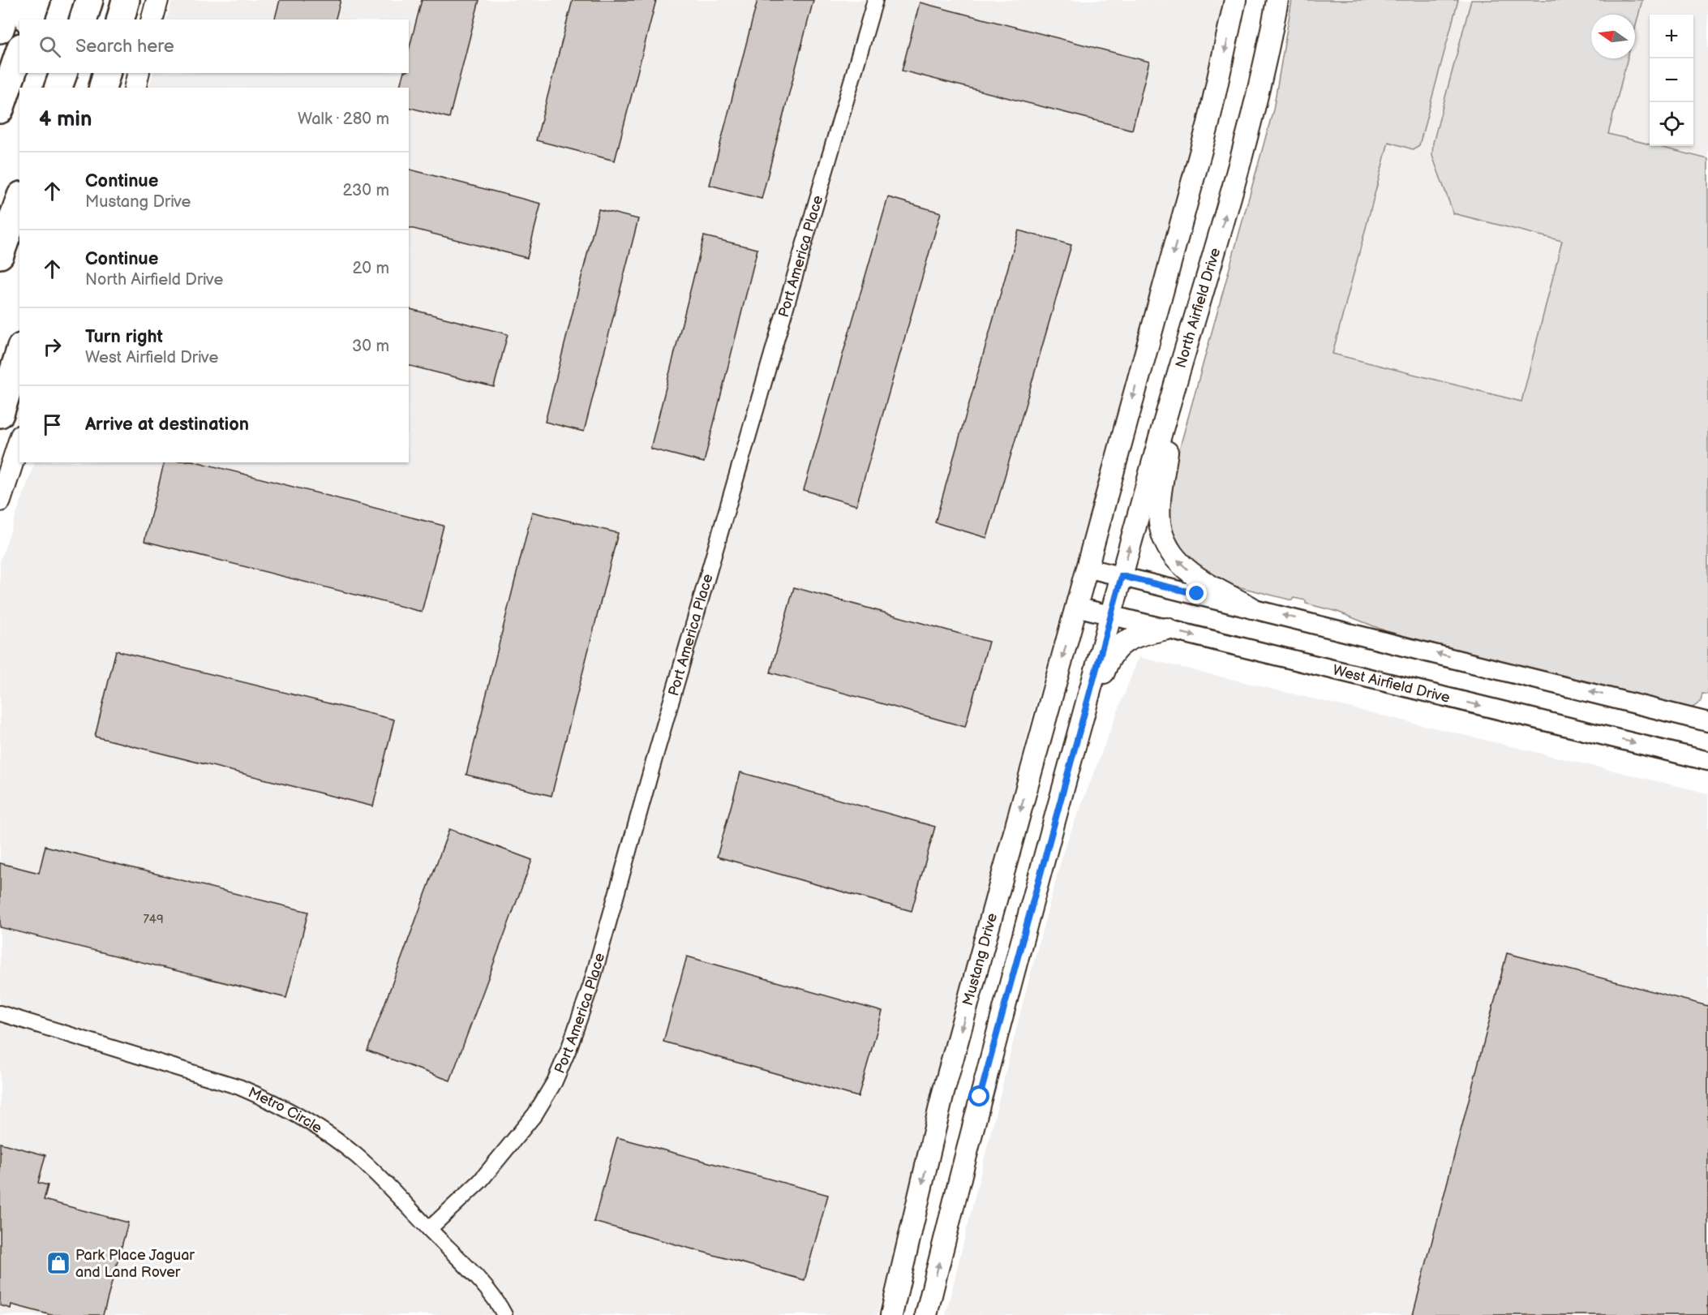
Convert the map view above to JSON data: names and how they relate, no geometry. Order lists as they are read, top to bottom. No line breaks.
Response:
{"streets":{"main road":["North Airfield Drive","Mustang Drive"],"street":["Port America Place","West Airfield Drive","Metro Circle"]},"crossings":[["Port America Place","Metro Circle"],["North Airfield Drive","West Airfield Drive"],["West Airfield Drive","Mustang Drive"]],"places":{"shop":["Park Place Jaguar and Land Rover"]},"house_numbers":["749"],"north":"left","page":{"map_buttons":["+","−"],"search":"Search here","heading":["4 min","Walk · 280 m"],"list":[["Continue","Mustang Drive","230 m"],["Continue","North Airfield Drive","20 m"],["Turn right","West Airfield Drive","30 m"],"Arrive at destination"]}}
